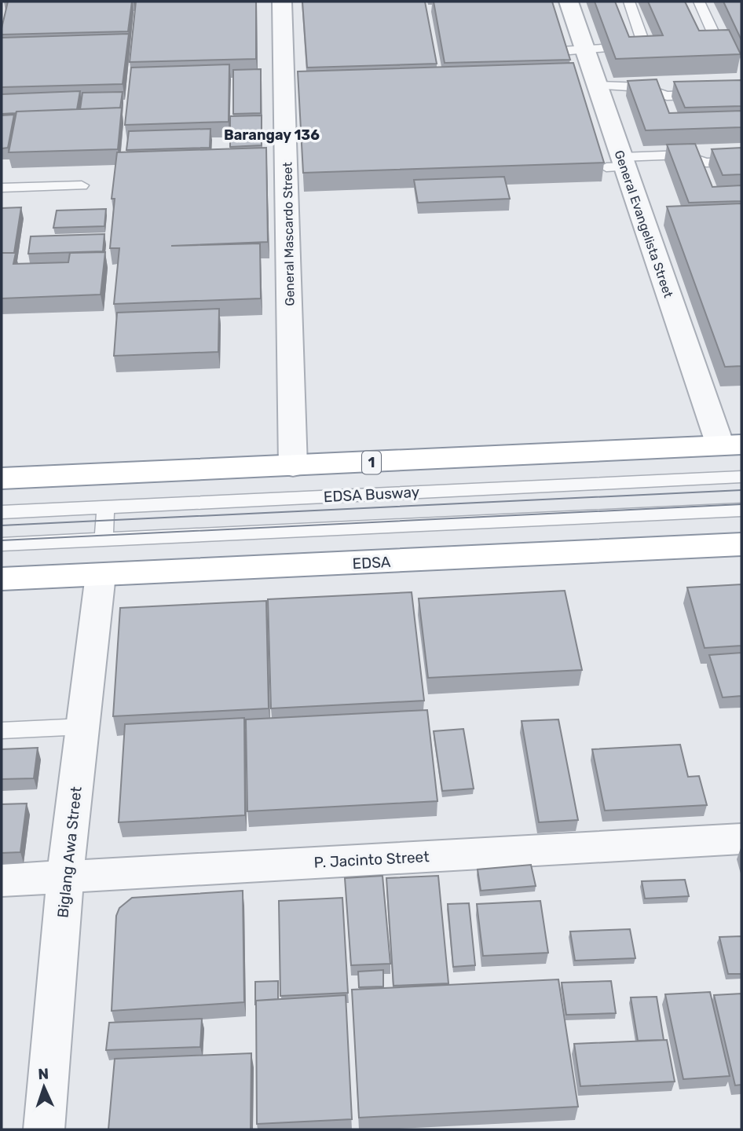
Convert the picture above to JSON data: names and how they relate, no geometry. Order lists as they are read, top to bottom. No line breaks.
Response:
{"streets":{"highway":["1","EDSA"],"street":["General Evangelista Street","General Mascardo Street","Biglang Awa Street","P. Jacinto Street"],"lane":["EDSA Busway"]},"crossings":[["General Evangelista Street","1"],["General Mascardo Street","1"],["EDSA","Biglang Awa Street"],["Biglang Awa Street","P. Jacinto Street"]],"districts":["Barangay 136"],"north":"top"}
